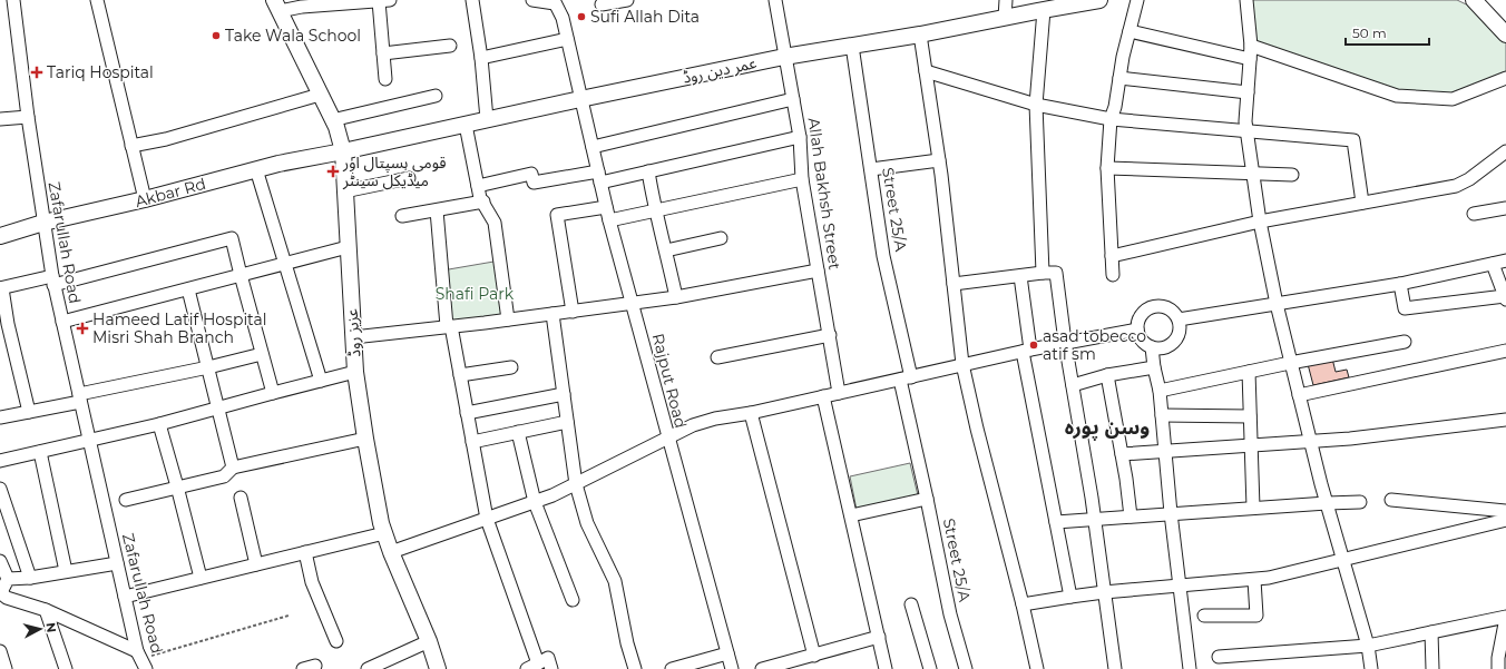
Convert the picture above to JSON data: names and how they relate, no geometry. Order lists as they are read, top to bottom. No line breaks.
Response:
{"streets":{"main road":["عمر دین روڈ","Akbar Rd","عزیز روڈ"],"street":["Allah Bakhsh Street","Street 25/A","Zafarullah Road","Rajput Road"]},"crossings":[["عمر دین روڈ","Akbar Rd"],["عمر دین روڈ","Allah Bakhsh Street"],["عمر دین روڈ","Street 25/A"],["عمر دین روڈ","عزیز روڈ"],["عمر دین روڈ","Rajput Road"],["Akbar Rd","Zafarullah Road"],["Akbar Rd","عزیز روڈ"]],"districts":["وسن پورہ"],"parks":["Shafi Park"],"places":{"other":["Sufi Allah Dita","Take Wala School","asad tobecco atif sm"],"health":["Tariq Hospital","قومی ہسپتال اور میڈیکل سینٹر","Hameed Latif Hospital Misri Shah Branch"]},"scale_bar":"50 m","north":"right"}
